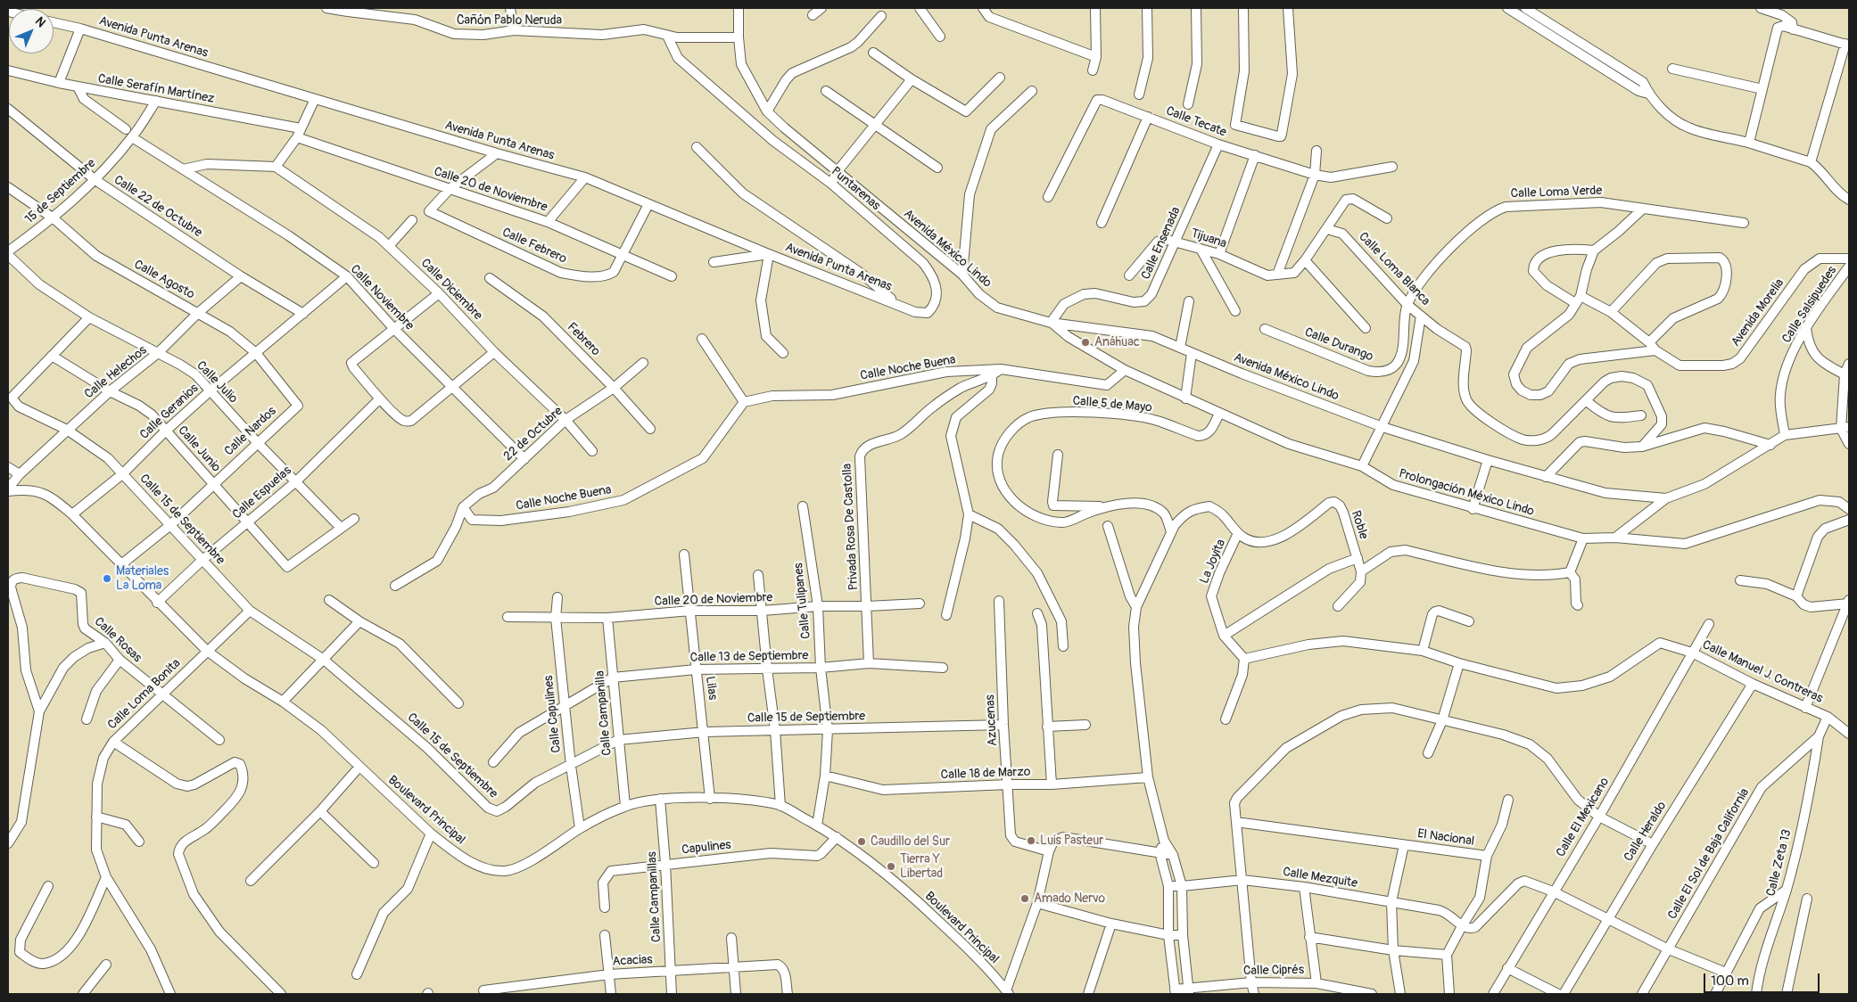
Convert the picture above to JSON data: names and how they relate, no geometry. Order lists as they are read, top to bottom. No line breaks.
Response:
{"streets":{"street":["Cañón Pablo Neruda","Avenida Punta Arenas","Calle Serafín Martínez","Calle Tecate","Puntarenas","Calle 20 de Noviembre","15 de Septiembre","Calle Loma Verde","Calle 22 de Octubre","Tijuana","Calle Ensenada","Calle Febrero","Avenida México Lindo","Calle Loma Blanca","Calle Agosto","Calle Diciembre","Calle Noviembre","Calle Salsipuedes","Avenida Morelia","Febrero","Calle Durango","Calle Noche Buena","Calle Helechos","Calle Julio","Calle 5 de Mayo","Calle Geranios","Calle Nardos","22 de Octubre","Calle Junio","Calle Espuelas","Prolongación México Lindo","Calle 15 de Septiembre","Roble","Privada Rosa De Castolla","La Joyita","Calle Tulipanes","Calle Rosas","Calle 13 de Septiembre","Calle Manuel J. Contreras","Lilas","Calle Loma Bonita","Calle Campanilla","Calle Capulines","Azucenas","Calle 18 de Marzo","Boulevard Principal","Calle El Mexicano","Calle Heraldo","El Nacional","Capulines","Calle El Sol de Baja California","Calle Zeta 13","Calle Mezquite","Calle Campanillas","Acacias","Calle Ciprés"]},"crossings":[["Avenida Punta Arenas","Puntarenas"],["Avenida Punta Arenas","Calle Febrero"],["Calle Serafín Martínez","15 de Septiembre"],["Calle Tecate","Calle Ensenada"],["Calle 20 de Noviembre","Calle Febrero"],["Calle 20 de Noviembre","Privada Rosa De Castolla"],["Calle 20 de Noviembre","Calle Tulipanes"],["Calle 20 de Noviembre","Lilas"],["Calle 20 de Noviembre","Calle Campanilla"],["Calle 20 de Noviembre","Calle Capulines"],["15 de Septiembre","Calle 22 de Octubre"],["15 de Septiembre","Calle Agosto"],["15 de Septiembre","Calle Noviembre"],["15 de Septiembre","Calle Julio"],["Calle Loma Verde","Calle Loma Blanca"],["Calle Loma Verde","Calle Durango"],["Calle 22 de Octubre","Calle Helechos"],["Calle 22 de Octubre","Calle Geranios"],["Tijuana","Calle Ensenada"],["Calle Ensenada","Avenida México Lindo"],["Calle Ensenada","Prolongación México Lindo"],["Avenida México Lindo","Calle Salsipuedes"],["Avenida México Lindo","Prolongación México Lindo"],["Calle Loma Blanca","Calle Durango"],["Calle Agosto","Calle Helechos"],["Calle Agosto","Calle Geranios"],["Calle Agosto","Calle Nardos"],["Calle Diciembre","22 de Octubre"],["Calle Noviembre","Calle Geranios"],["Calle Noviembre","22 de Octubre"],["Febrero","22 de Octubre"],["Calle Noche Buena","Prolongación México Lindo"],["Calle Noche Buena","Privada Rosa De Castolla"],["Calle Helechos","Calle Julio"],["Calle Helechos","Calle Junio"],["Calle Helechos","Calle 15 de Septiembre"],["Calle Helechos","Boulevard Principal"],["Calle Julio","Calle Geranios"],["Calle Julio","Calle Nardos"],["Calle Julio","Calle Junio"],["Calle Julio","Calle Espuelas"],["Calle 5 de Mayo","Prolongación México Lindo"],["Calle Geranios","Calle Junio"],["Calle Geranios","Calle 15 de Septiembre"],["Calle Geranios","Boulevard Principal"],["Calle Nardos","Calle Junio"],["Calle Nardos","Calle 15 de Septiembre"],["Calle Nardos","Boulevard Principal"],["Calle Junio","Calle Espuelas"],["Calle Junio","Calle 15 de Septiembre"],["Calle Espuelas","Calle 15 de Septiembre"],["Calle Espuelas","Boulevard Principal"],["Calle 15 de Septiembre","Calle Tulipanes"],["Calle 15 de Septiembre","Lilas"],["Calle 15 de Septiembre","Calle Loma Bonita"],["Calle 15 de Septiembre","Calle Campanilla"],["Calle 15 de Septiembre","Calle Capulines"],["Calle 15 de Septiembre","Azucenas"],["Roble","La Joyita"],["Calle Tulipanes","Calle 13 de Septiembre"],["Calle Tulipanes","Calle 18 de Marzo"],["Calle Tulipanes","Boulevard Principal"],["Calle Rosas","Calle Loma Bonita"],["Calle 13 de Septiembre","Lilas"],["Calle 13 de Septiembre","Calle Campanilla"],["Calle 13 de Septiembre","Calle Capulines"],["Calle Manuel J. Contreras","Calle El Mexicano"],["Calle Manuel J. Contreras","Calle Heraldo"],["Calle Manuel J. Contreras","Calle El Sol de Baja California"],["Lilas","Boulevard Principal"],["Calle Loma Bonita","Boulevard Principal"],["Calle Campanilla","Boulevard Principal"],["Calle Capulines","Boulevard Principal"],["Azucenas","Calle 18 de Marzo"],["Boulevard Principal","Capulines"],["Boulevard Principal","Calle Campanillas"],["El Nacional","Calle Mezquite"],["Capulines","Calle Campanillas"],["Calle El Sol de Baja California","Calle Zeta 13"],["Calle Campanillas","Acacias"]],"places":["Anáhuac","Materiales La Loma","Luis Pasteur","Caudillo del Sur","Tierra Y Libertad","Amado Nervo"],"scale_bar":"100 m","north":"top right"}
